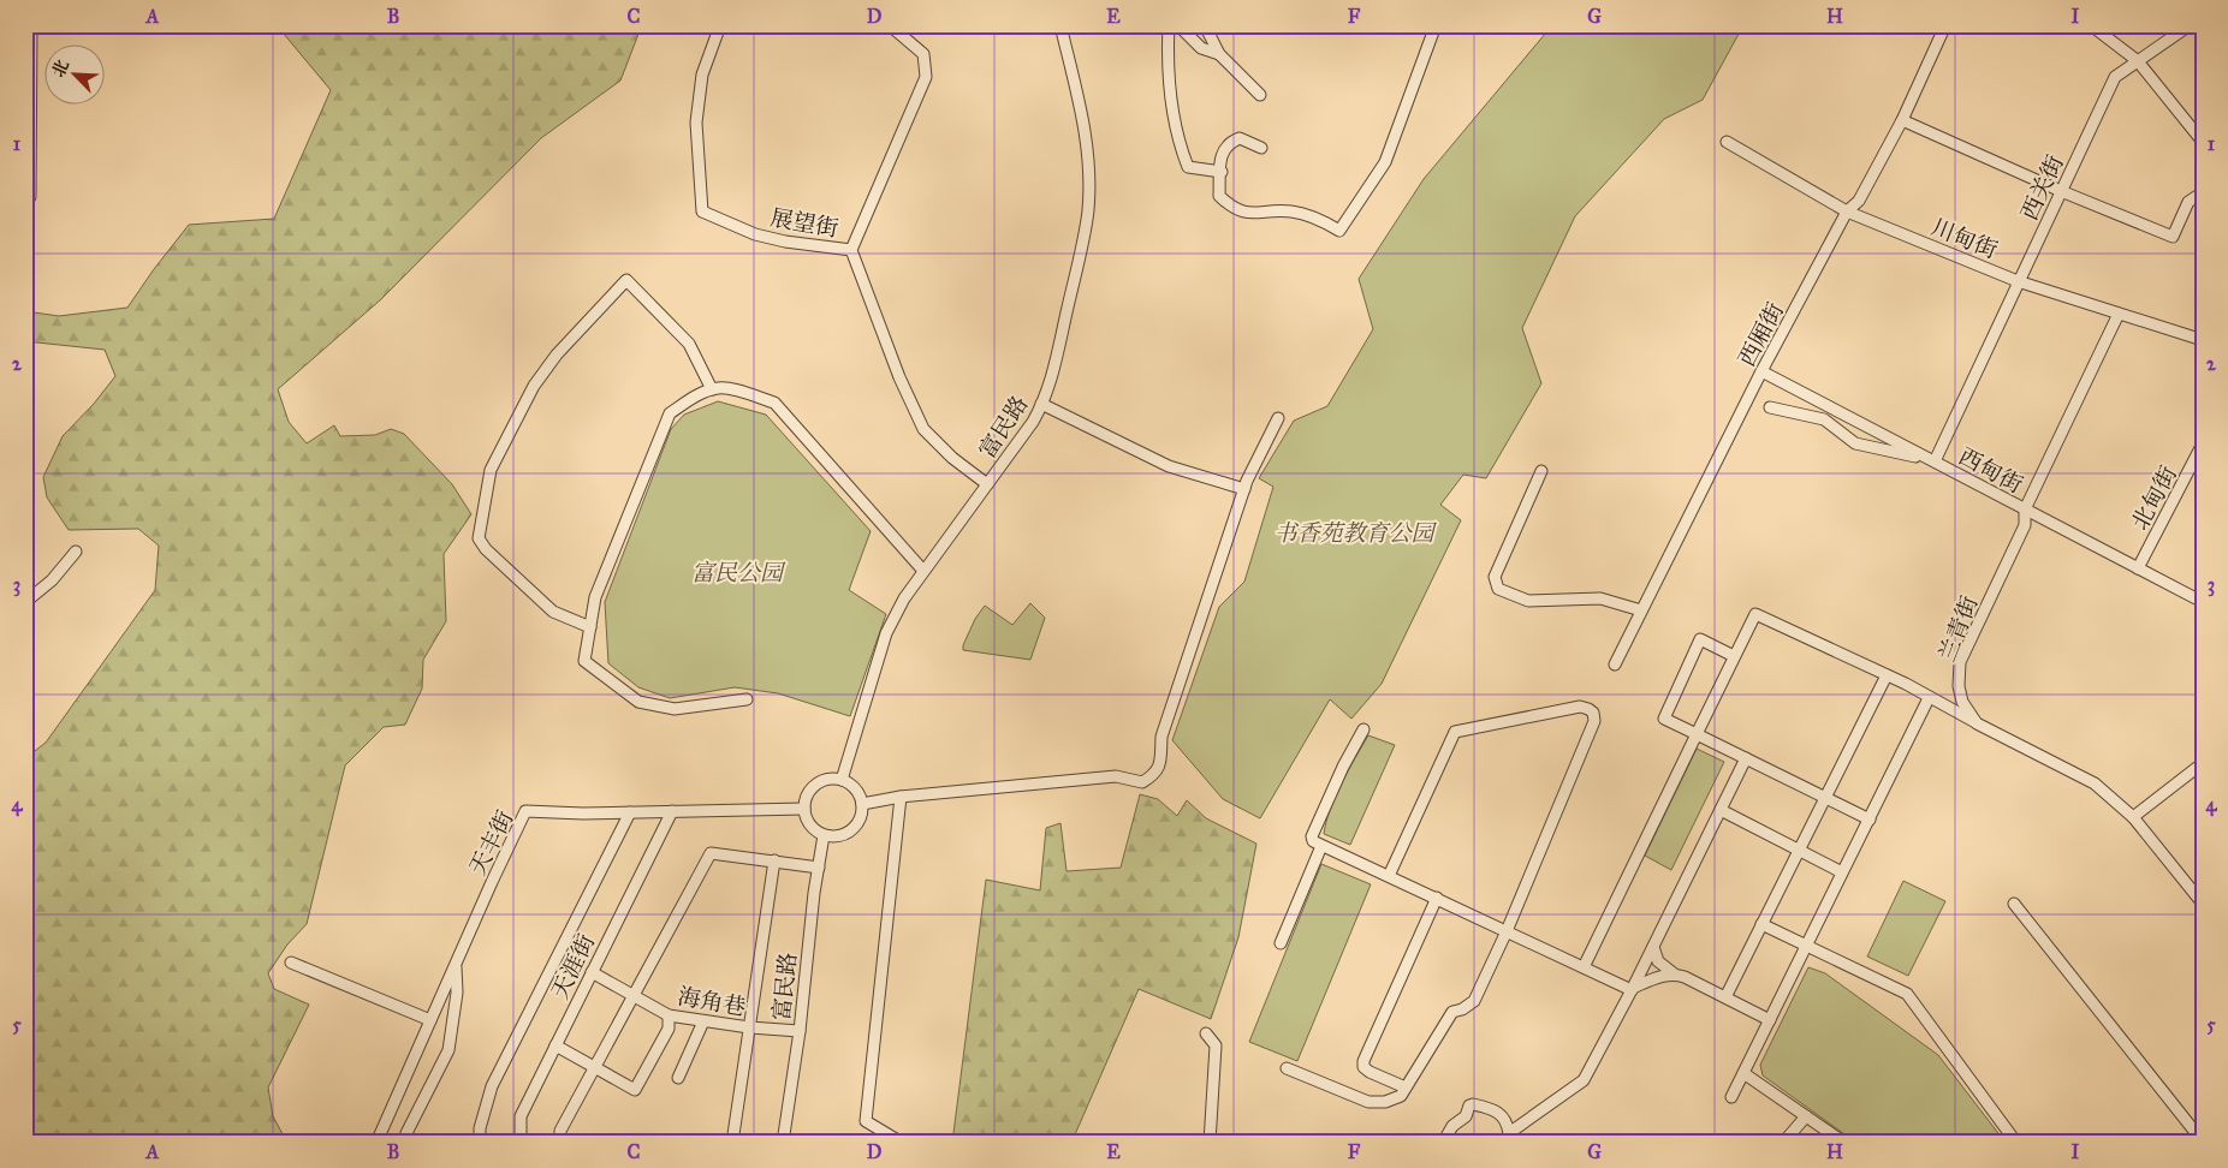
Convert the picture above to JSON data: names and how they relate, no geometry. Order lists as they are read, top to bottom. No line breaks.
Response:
{"streets":{"street":["西关街","展望街","川甸街","西厢街","富民路","西甸街","北甸街","兰青街","天丰街","天涯街","海角巷"]},"crossings":[["西关街","川甸街"],["西关街","西甸街"],["展望街","富民路"],["川甸街","西厢街"],["川甸街","兰青街"],["西厢街","西甸街"],["富民路","天丰街"],["富民路","海角巷"],["西甸街","北甸街"],["西甸街","兰青街"],["天丰街","天涯街"],["天涯街","海角巷"]],"parks":["书香苑教育公园","富民公园"],"north":"top left","grid":{"columns":["A","B","C","D","E","F","G","H","I"],"rows":["1","2","3","4","5"]}}
